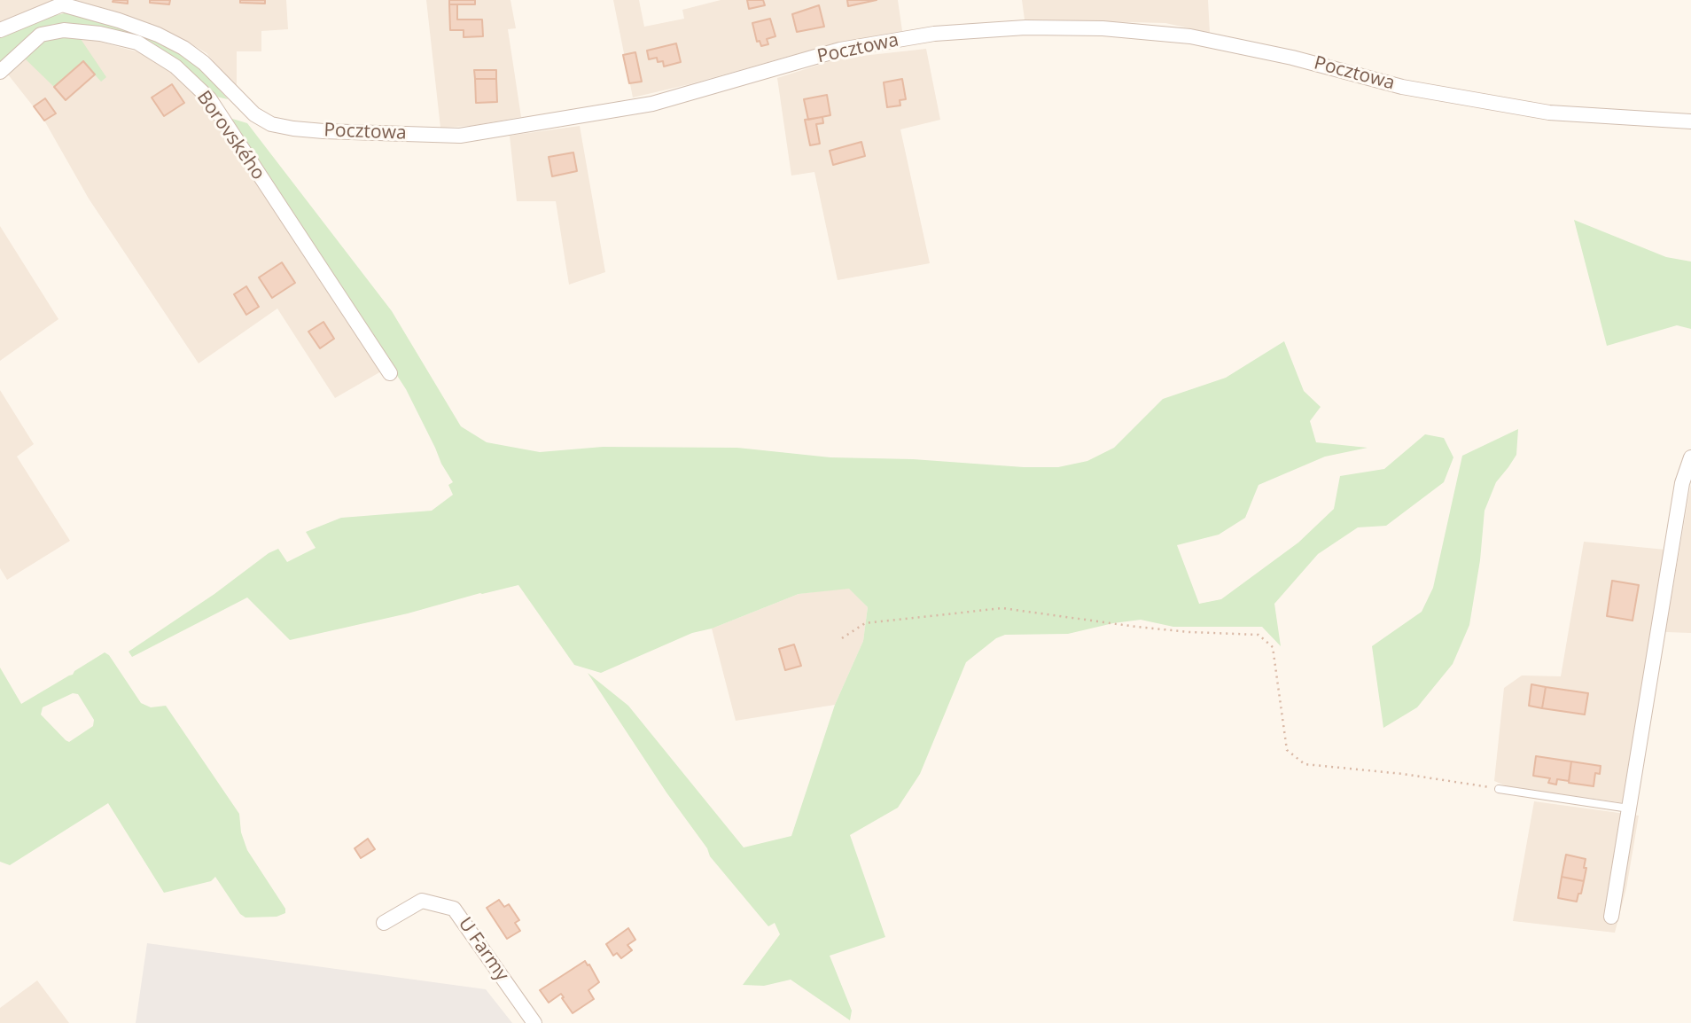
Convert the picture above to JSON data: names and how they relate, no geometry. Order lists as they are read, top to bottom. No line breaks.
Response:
{"streets":{"street":["Pocztowa","Borovského","U Farmy"]}}
